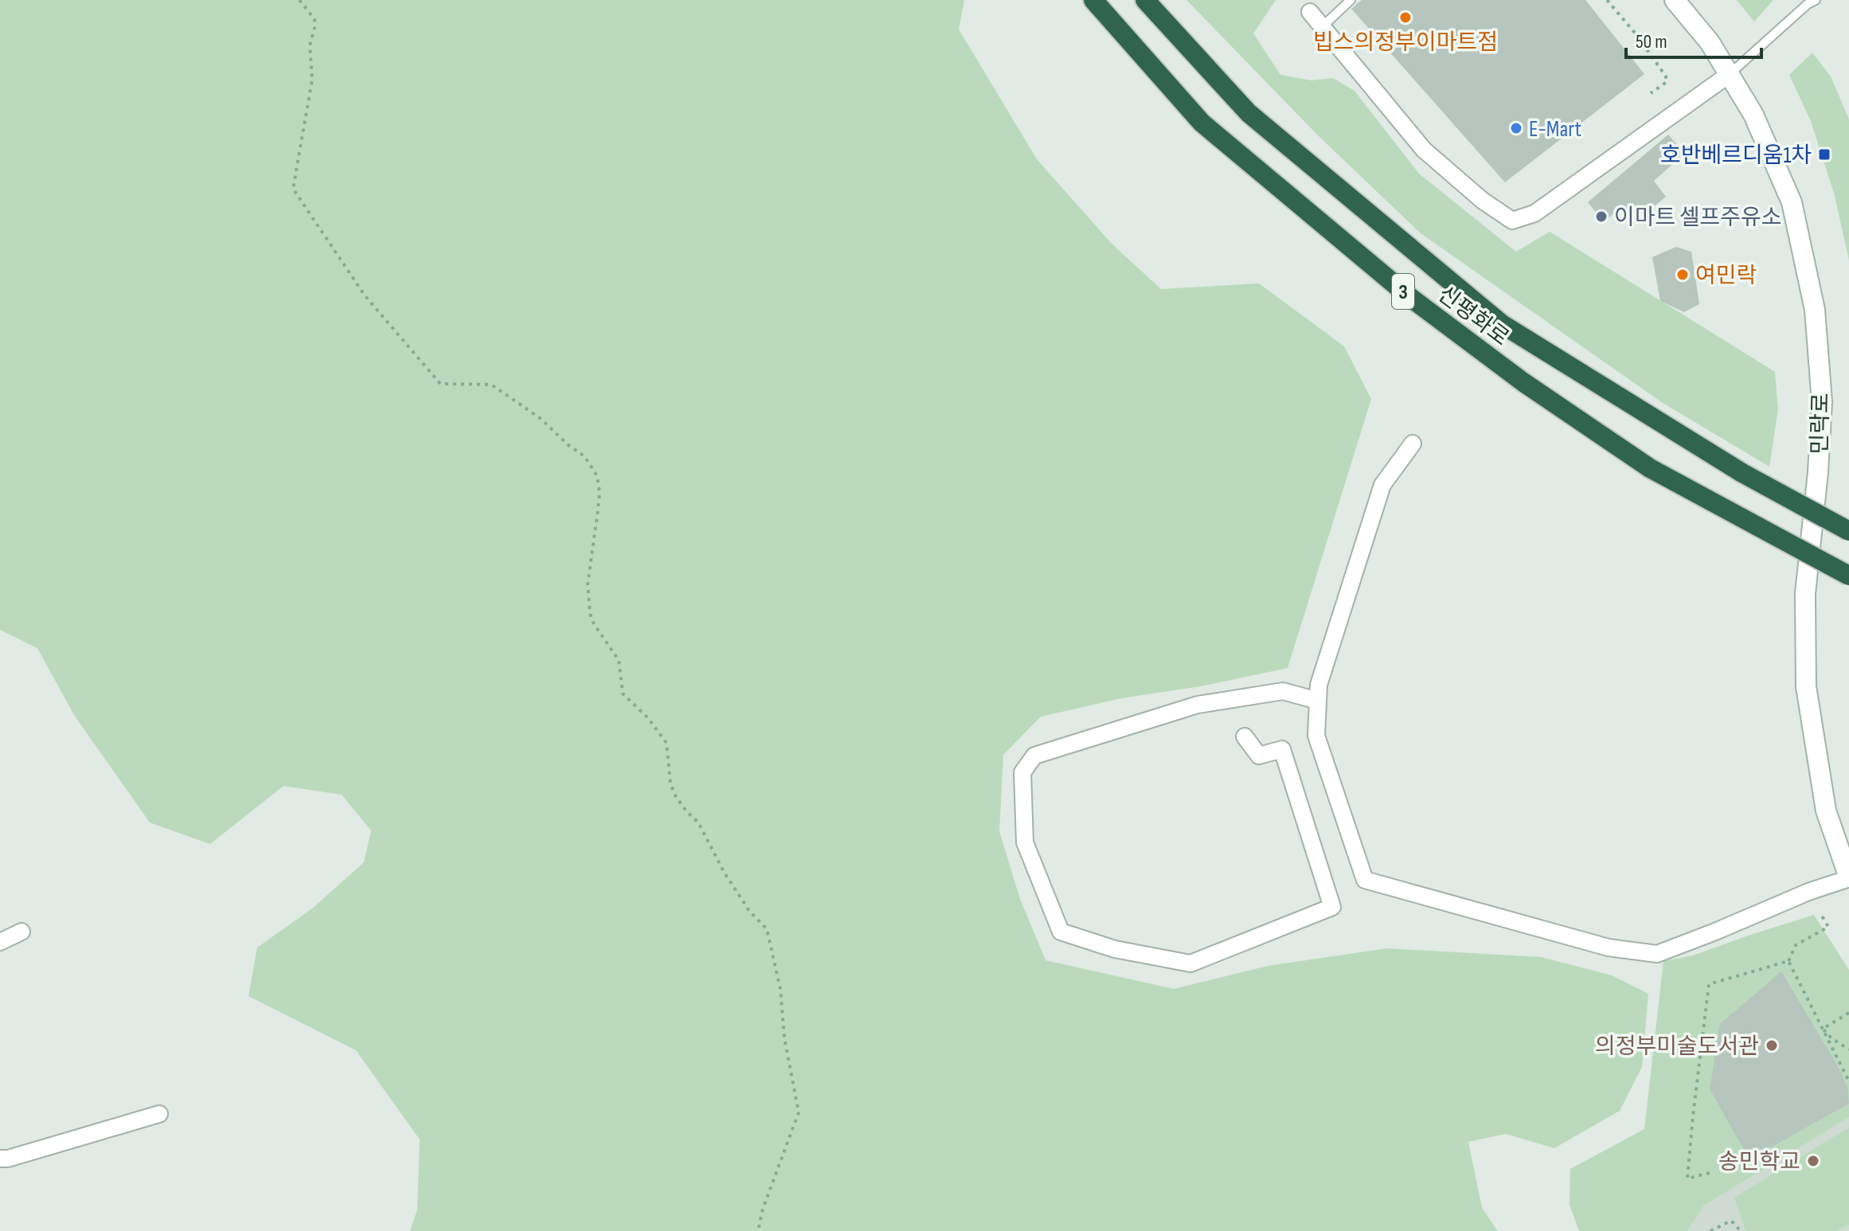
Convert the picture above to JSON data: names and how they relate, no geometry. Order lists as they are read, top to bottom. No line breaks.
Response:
{"streets":{"highway":["3","신평화로"],"main road":["민락로"]},"places":{"other":["빕스의정부이마트점","E-Mart","이마트 셀프주유소","여민락","의정부미술도서관","송민학교"],"transit":["호반베르디움1차"]},"scale_bar":"50 m"}
